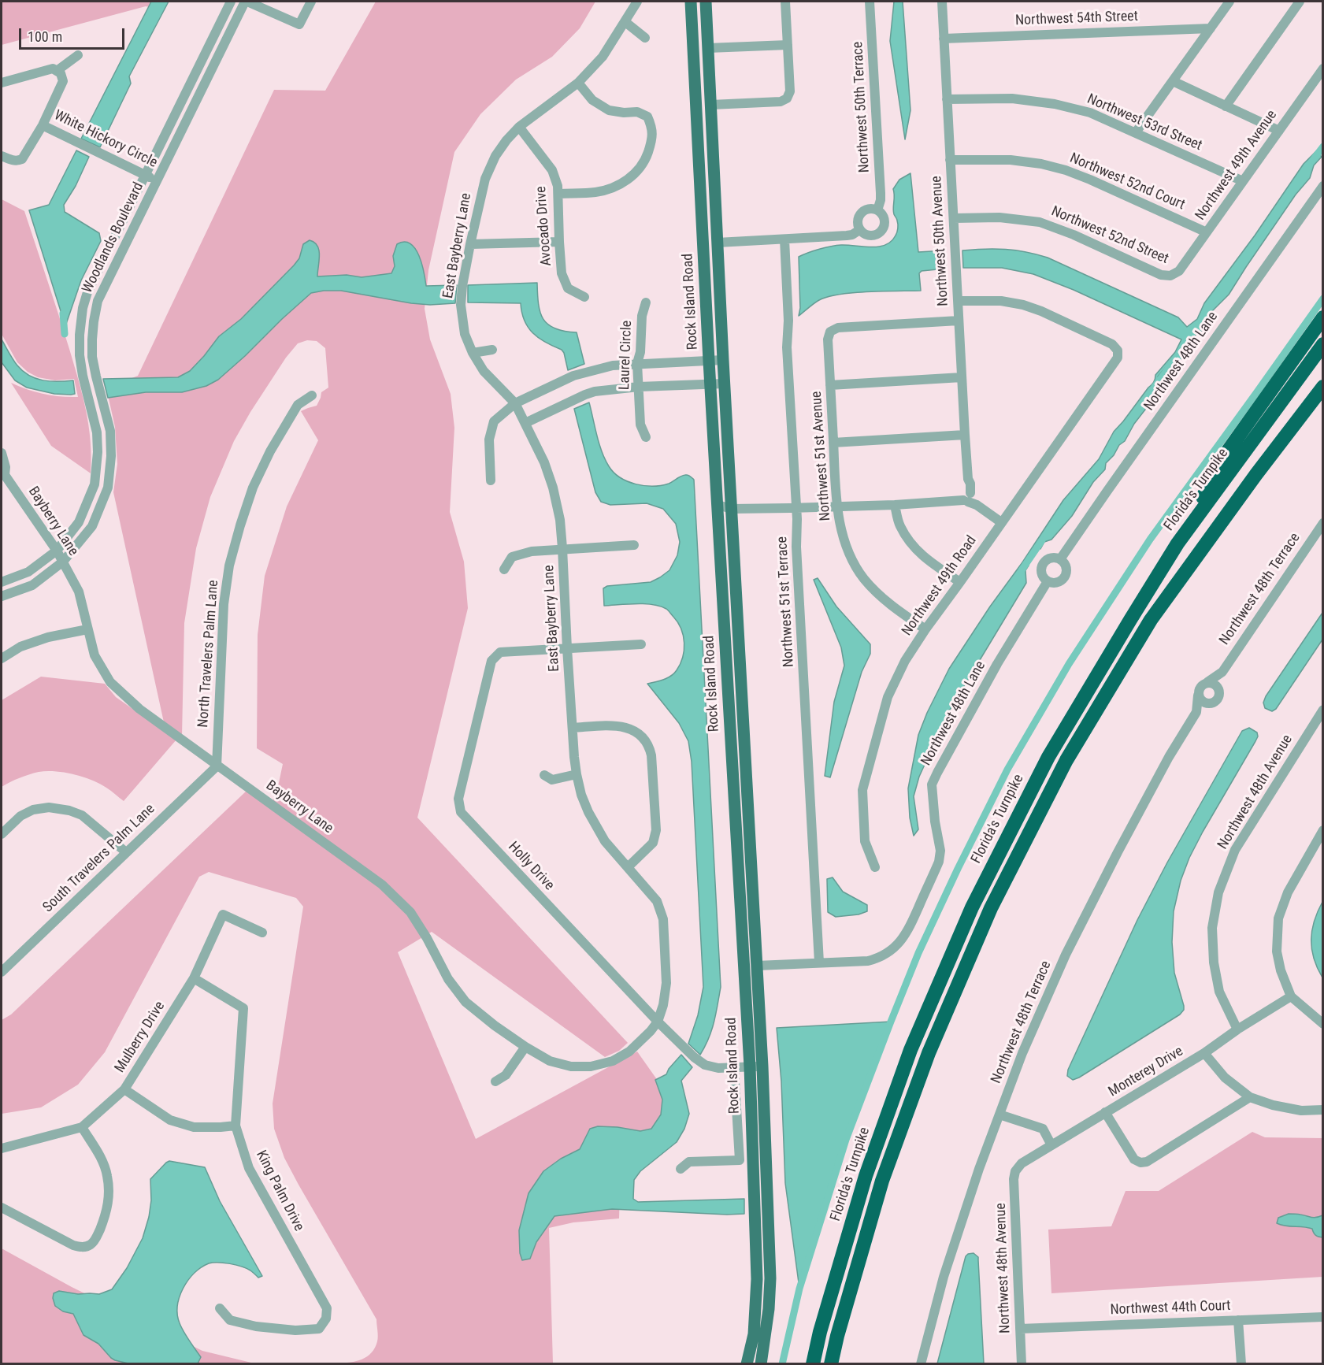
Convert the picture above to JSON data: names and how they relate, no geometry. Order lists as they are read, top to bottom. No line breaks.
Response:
{"streets":{"highway":["Florida's Turnpike"],"main road":["Rock Island Road"],"street":["Northwest 54th Street","Northwest 50th Terrace","Northwest 53rd Street","White Hickory Circle","Northwest 49th Avenue","Northwest 52nd Court","Avocado Drive","Northwest 52nd Street","Woodlands Boulevard","Northwest 50th Avenue","East Bayberry Lane","Laurel Circle","Northwest 48th Lane","Northwest 51st Avenue","Bayberry Lane","Northwest 49th Road","Northwest 48th Terrace","Northwest 51st Terrace","North Travelers Palm Lane","Northwest 48th Avenue","South Travelers Palm Lane","Holly Drive","Mulberry Drive","Monterey Drive","King Palm Drive","Northwest 44th Court"]},"crossings":[["Northwest 54th Street","Northwest 50th Avenue"],["Northwest 53rd Street","Northwest 49th Avenue"],["Northwest 53rd Street","Northwest 50th Avenue"],["White Hickory Circle","Woodlands Boulevard"],["Northwest 49th Avenue","Northwest 52nd Court"],["Northwest 49th Avenue","Northwest 52nd Street"],["Northwest 52nd Court","Northwest 50th Avenue"],["Avocado Drive","East Bayberry Lane"],["Northwest 52nd Street","Northwest 50th Avenue"],["Woodlands Boulevard","Bayberry Lane"],["Northwest 50th Avenue","Northwest 51st Avenue"],["Northwest 50th Avenue","Northwest 49th Road"],["East Bayberry Lane","Bayberry Lane"],["East Bayberry Lane","Holly Drive"],["Rock Island Road","Northwest 48th Lane"],["Rock Island Road","Holly Drive"],["Northwest 48th Lane","Northwest 51st Terrace"],["Northwest 51st Avenue","Northwest 49th Road"],["Bayberry Lane","North Travelers Palm Lane"],["Bayberry Lane","South Travelers Palm Lane"],["Bayberry Lane","Holly Drive"],["North Travelers Palm Lane","South Travelers Palm Lane"],["Northwest 48th Avenue","Monterey Drive"],["Northwest 48th Avenue","Northwest 44th Court"],["Mulberry Drive","King Palm Drive"]],"scale_bar":"100 m"}
